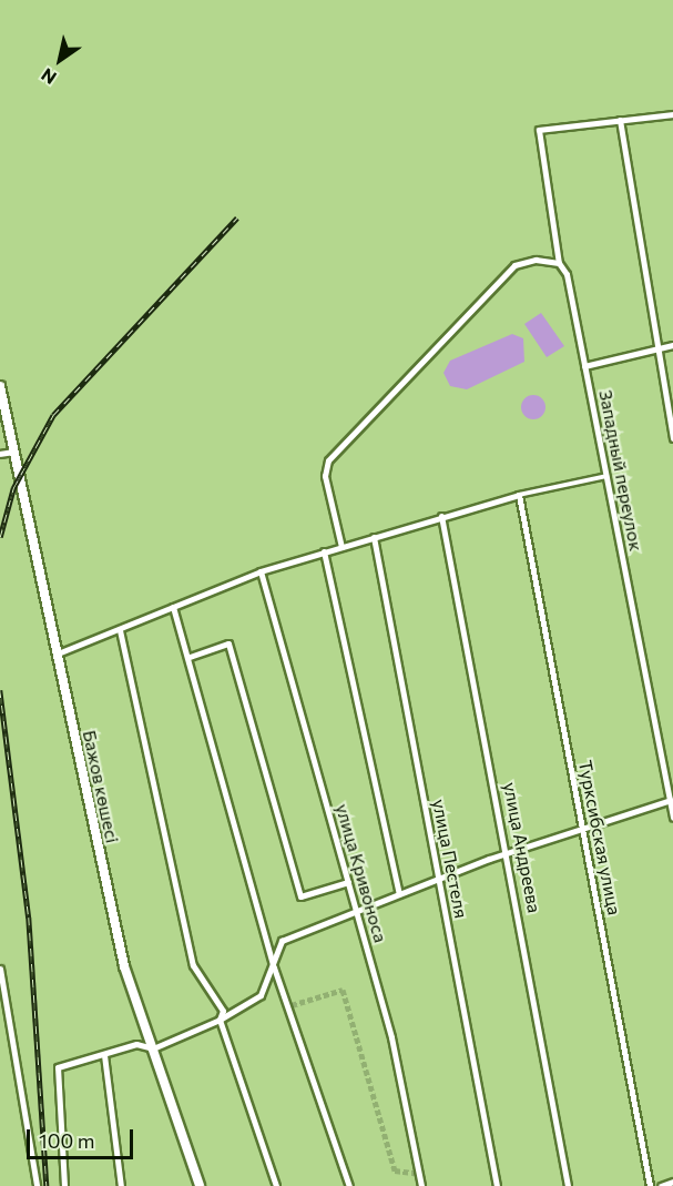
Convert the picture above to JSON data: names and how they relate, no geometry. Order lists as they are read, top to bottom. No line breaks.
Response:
{"streets":{"main road":["Бажов көшесі"],"street":["Западный переулок","Турксибская улица","улица Андреева","улица Пестеля","улица Кривоноса"]},"scale_bar":"100 m","north":"bottom left"}
